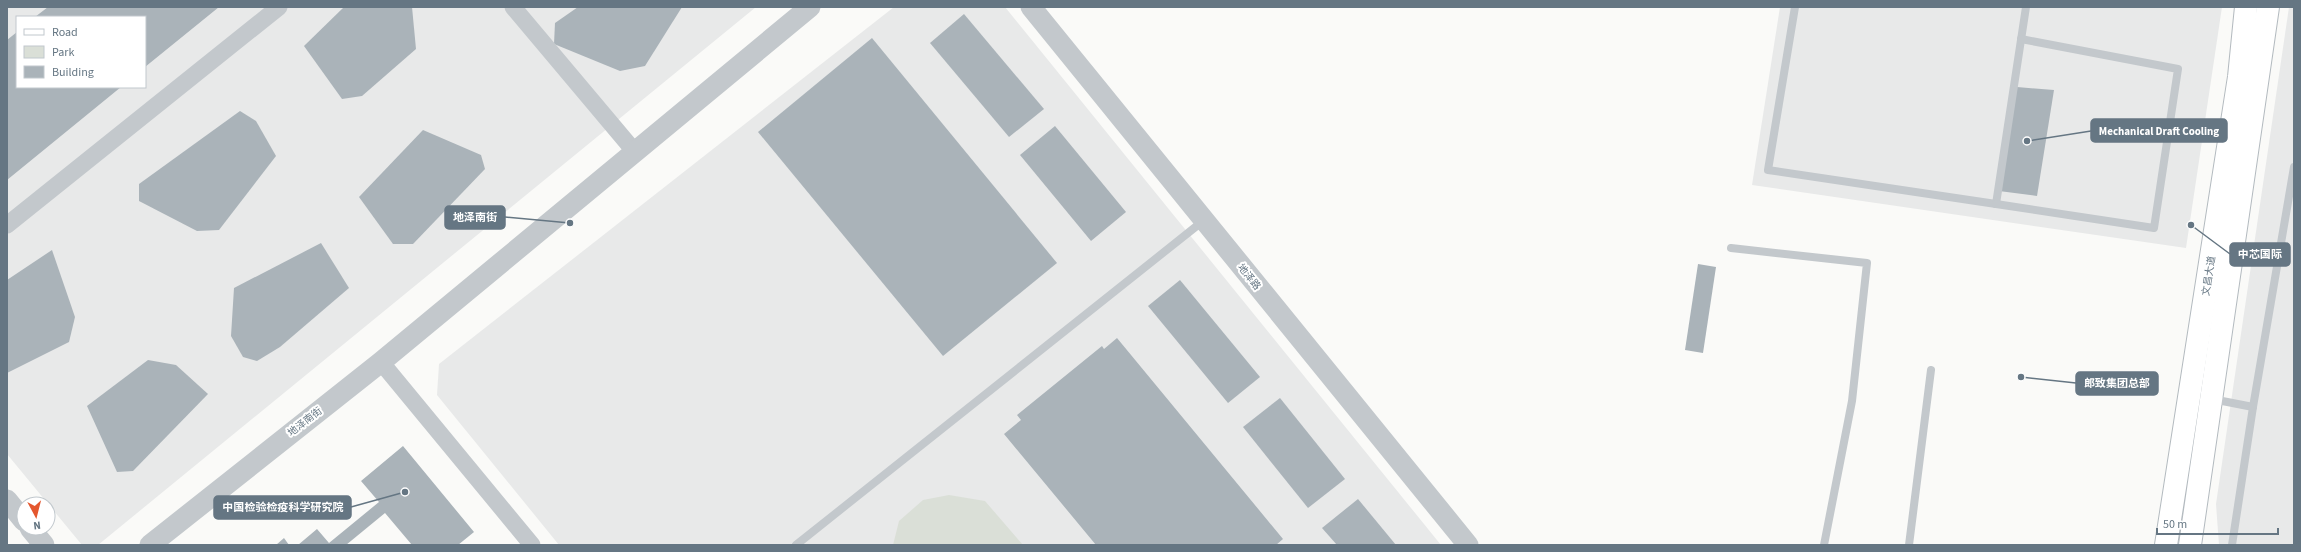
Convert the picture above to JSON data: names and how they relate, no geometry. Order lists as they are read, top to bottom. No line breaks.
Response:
{"streets":{"main road":["文昌大道"],"street":["地泽路","地泽南街"]},"places":["Mechanical Draft Cooling","地泽南街","中芯国际","郎致集团总部","中国检验检疫科学研究院"],"legend":["Road","Park","Building"],"scale_bar":"50 m","north":"bottom"}
